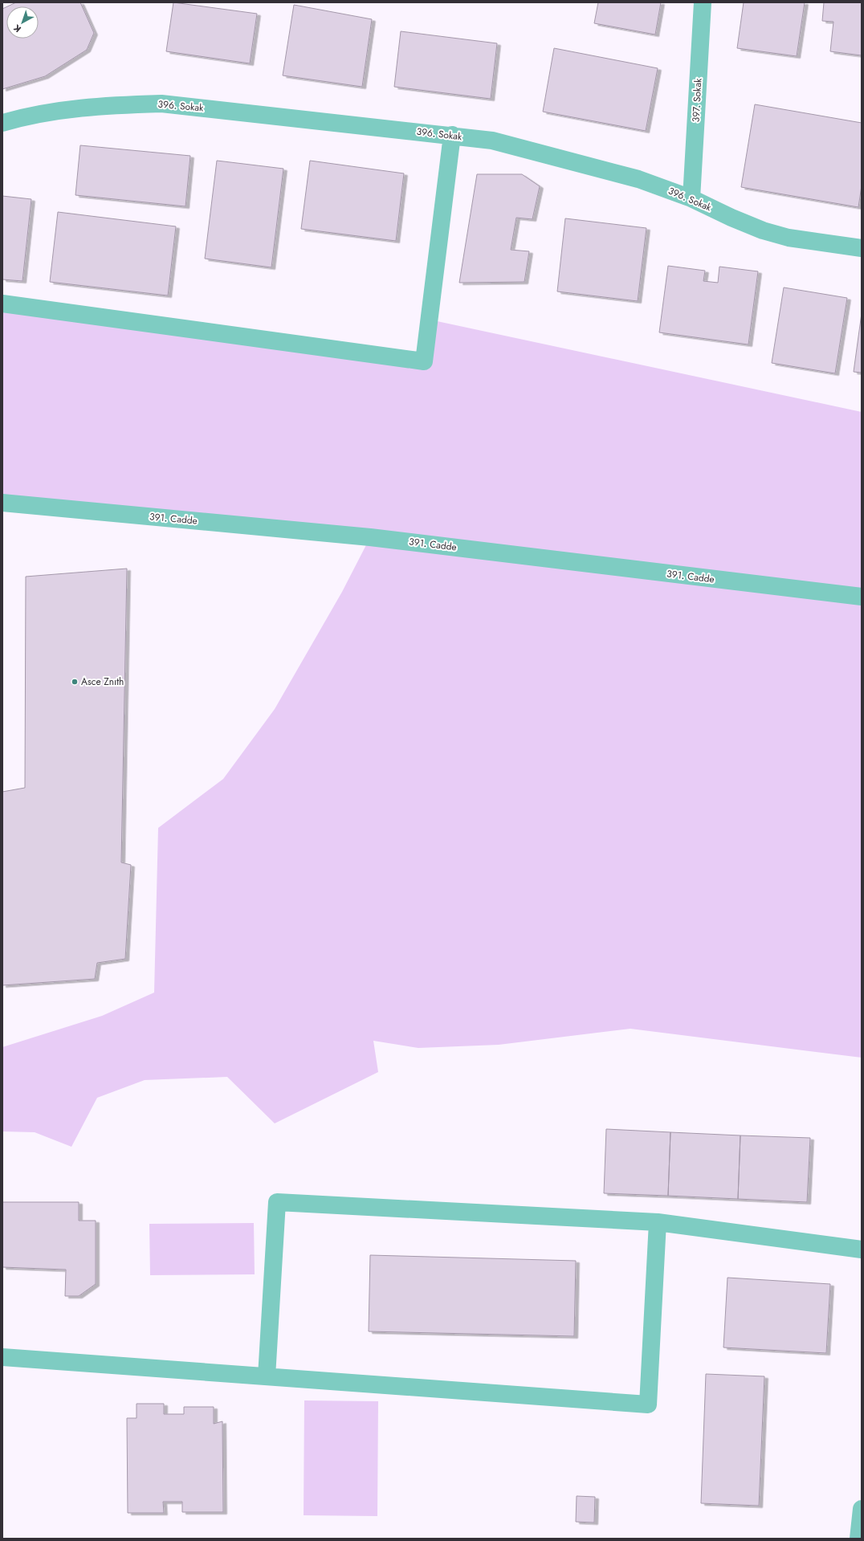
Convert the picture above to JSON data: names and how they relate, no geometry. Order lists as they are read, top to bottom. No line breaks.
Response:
{"streets":{"street":["397. Sokak","396. Sokak","391. Cadde"]},"crossings":[["397. Sokak","396. Sokak"]],"places":["Asce Znıth"],"north":"bottom left"}
